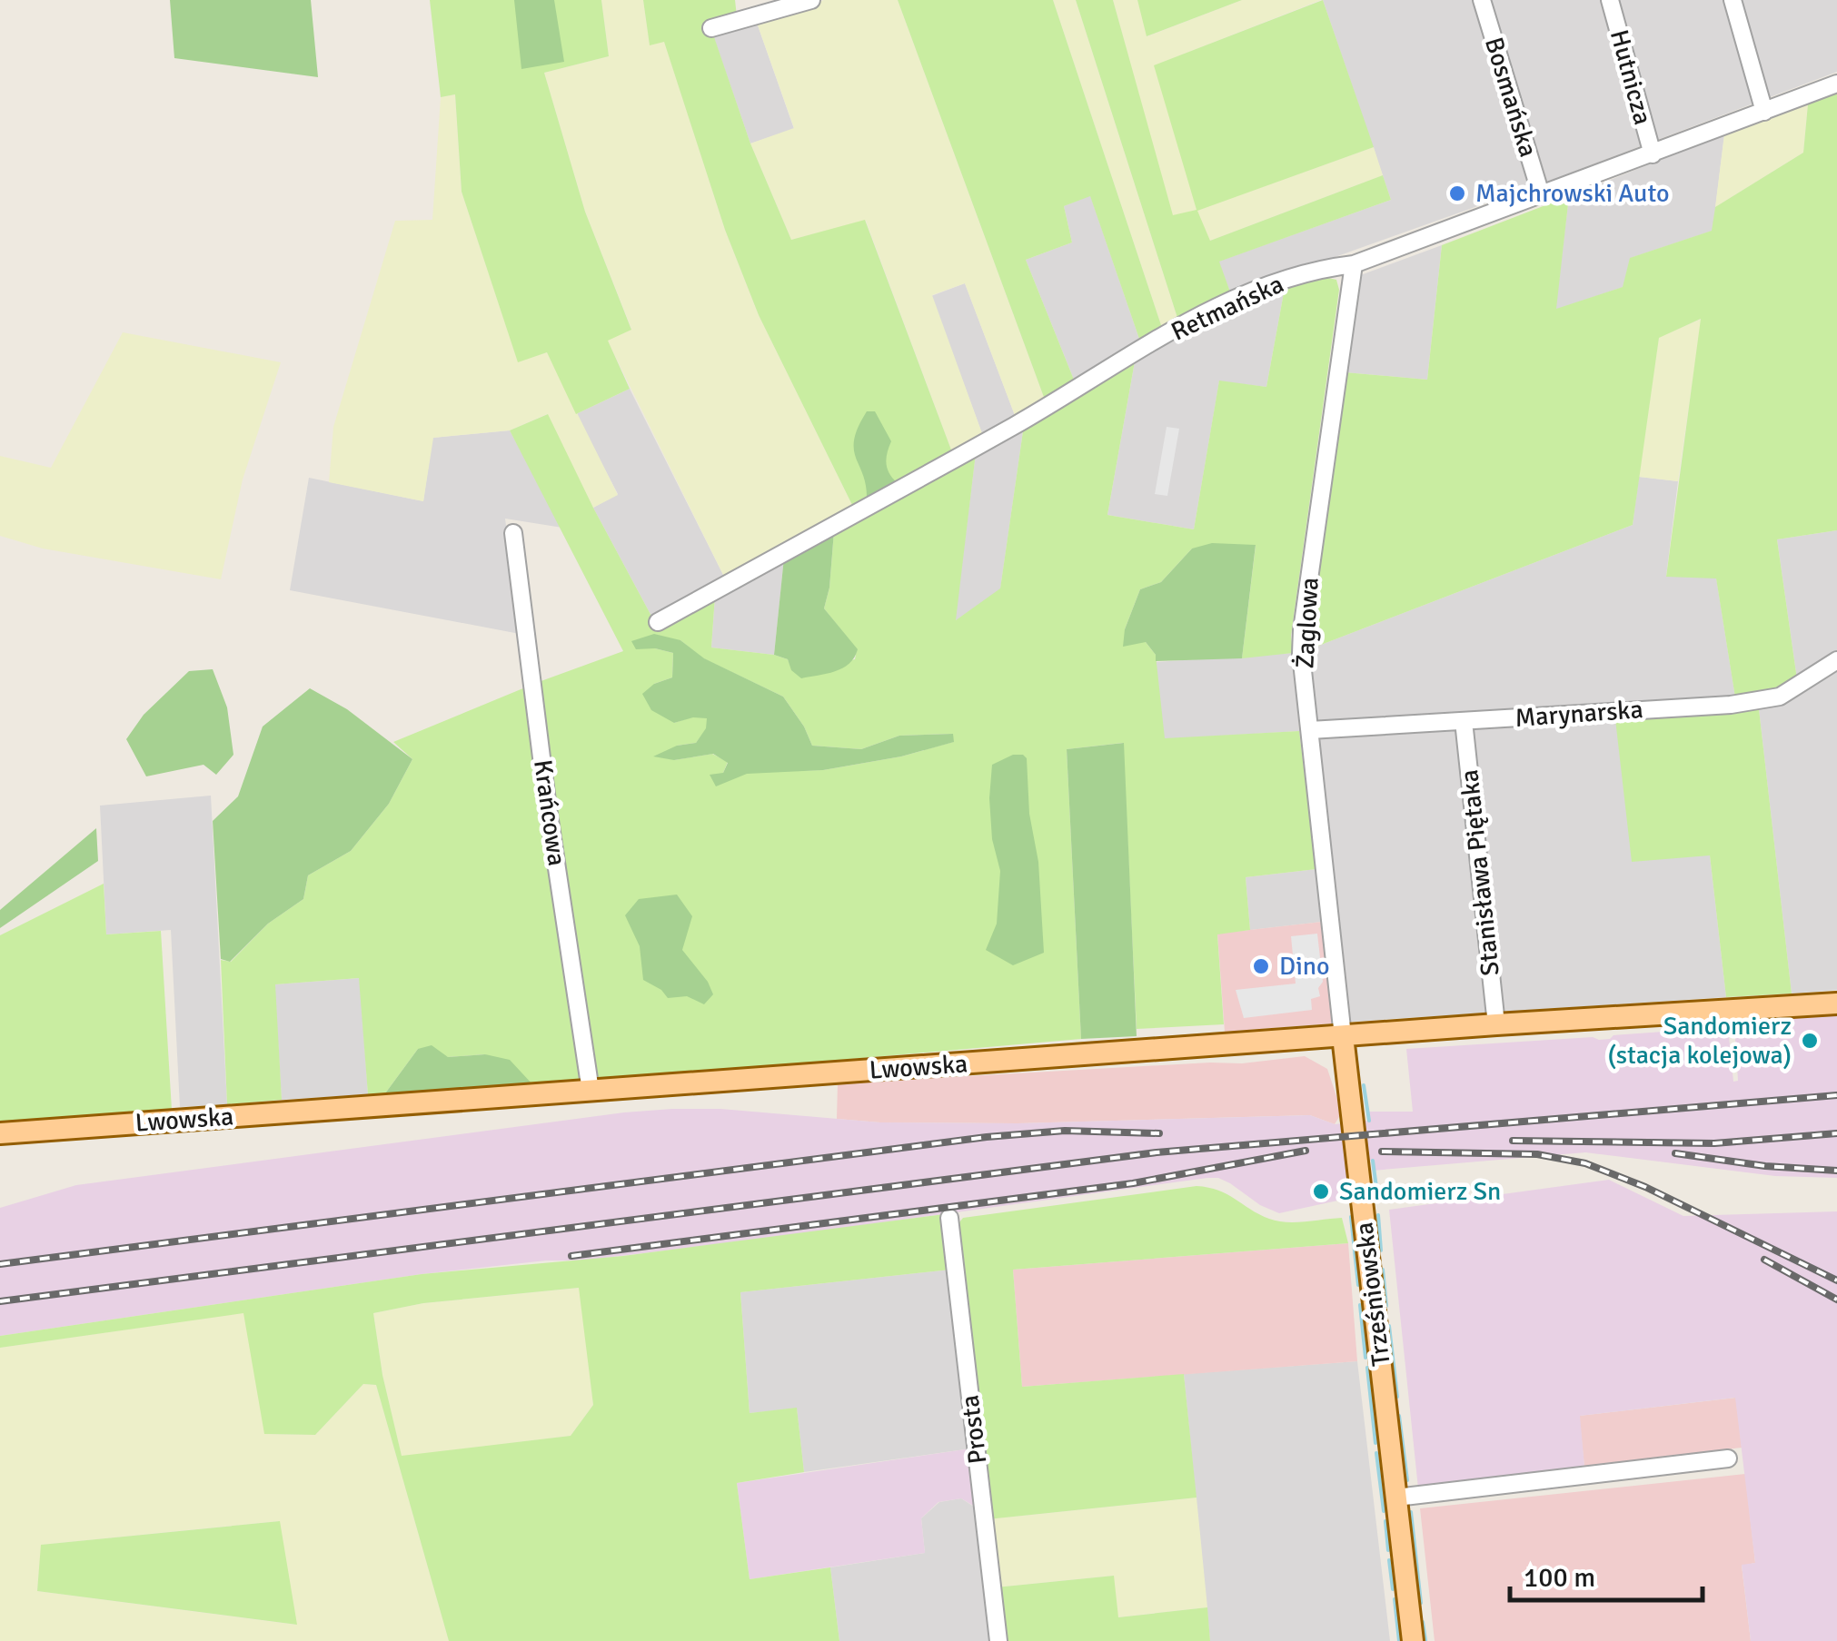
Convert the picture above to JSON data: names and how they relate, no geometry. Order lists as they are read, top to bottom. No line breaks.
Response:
{"streets":{"main road":["Lwowska","Trześniowska"],"street":["Hutnicza","Bosmańska","Retmańska","Żaglowa","Marynarska","Krańcowa","Stanisława Piętaka","Prosta"]},"crossings":[["Hutnicza","Retmańska"],["Bosmańska","Retmańska"],["Retmańska","Żaglowa"],["Żaglowa","Marynarska"],["Żaglowa","Lwowska"],["Żaglowa","Trześniowska"],["Marynarska","Stanisława Piętaka"],["Krańcowa","Lwowska"],["Stanisława Piętaka","Lwowska"],["Lwowska","Trześniowska"]],"places":["Majchrowski Auto","Dino","Sandomierz (stacja kolejowa)","Sandomierz Sn"],"scale_bar":"100 m"}
